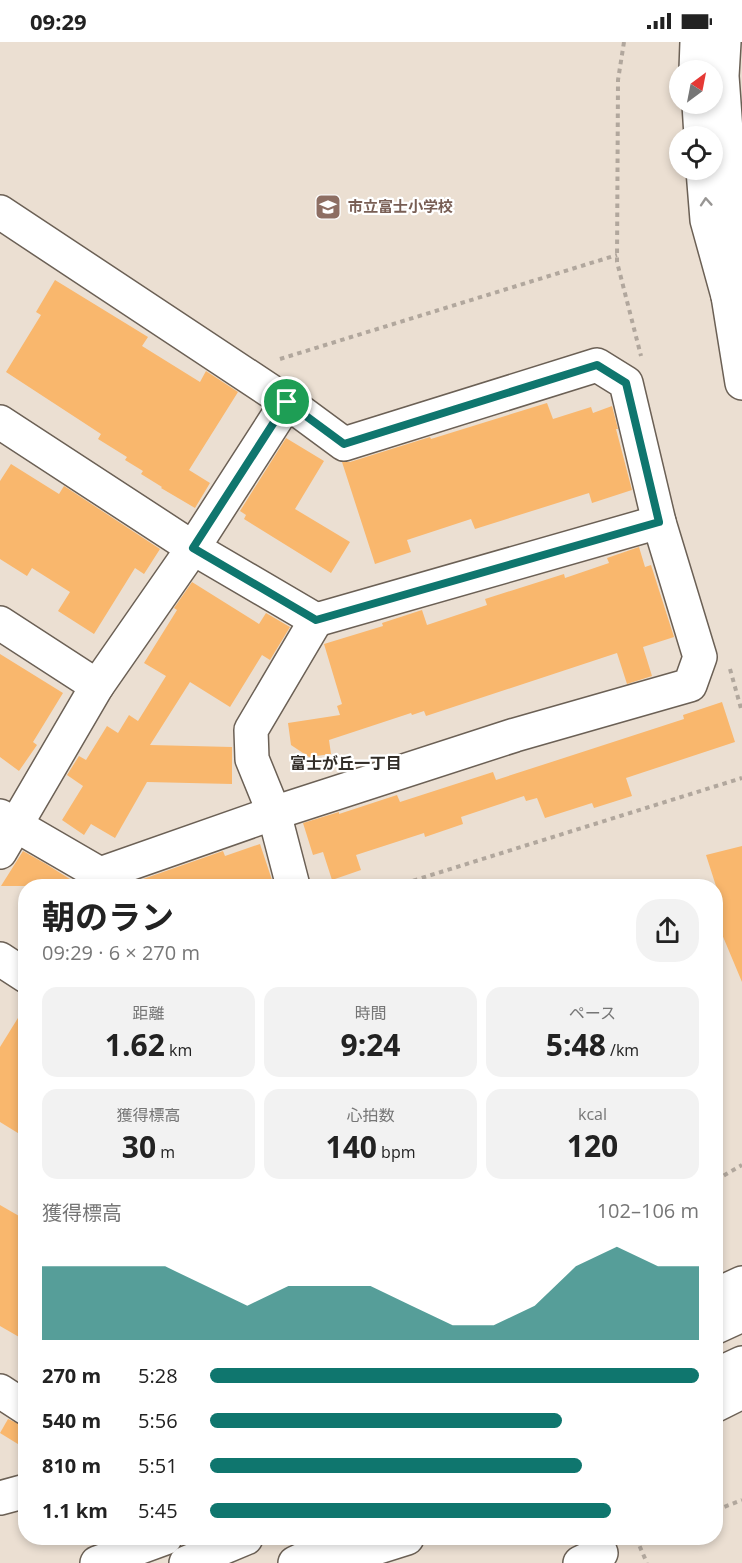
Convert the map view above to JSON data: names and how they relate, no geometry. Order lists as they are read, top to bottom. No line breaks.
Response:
{"districts":["富士が丘一丁目"],"places":{"school or university":["市立富士小学校"]},"north":"top right","page":{"status":"09:29","heading":["朝のラン","09:29 · 6 × 270 m"],"stats":[["距離","1.62 km"],["時間","9:24"],["ペース","5:48 /km"],["獲得標高","30 m"],["心拍数","140 bpm"],["kcal","120"]],"chart":["獲得標高","102–106 m"],"list":[{"name":"270 m","note":"5:28"},{"name":"540 m","note":"5:56"},{"name":"810 m","note":"5:51"},{"name":"1.1 km","note":"5:45"}]}}
